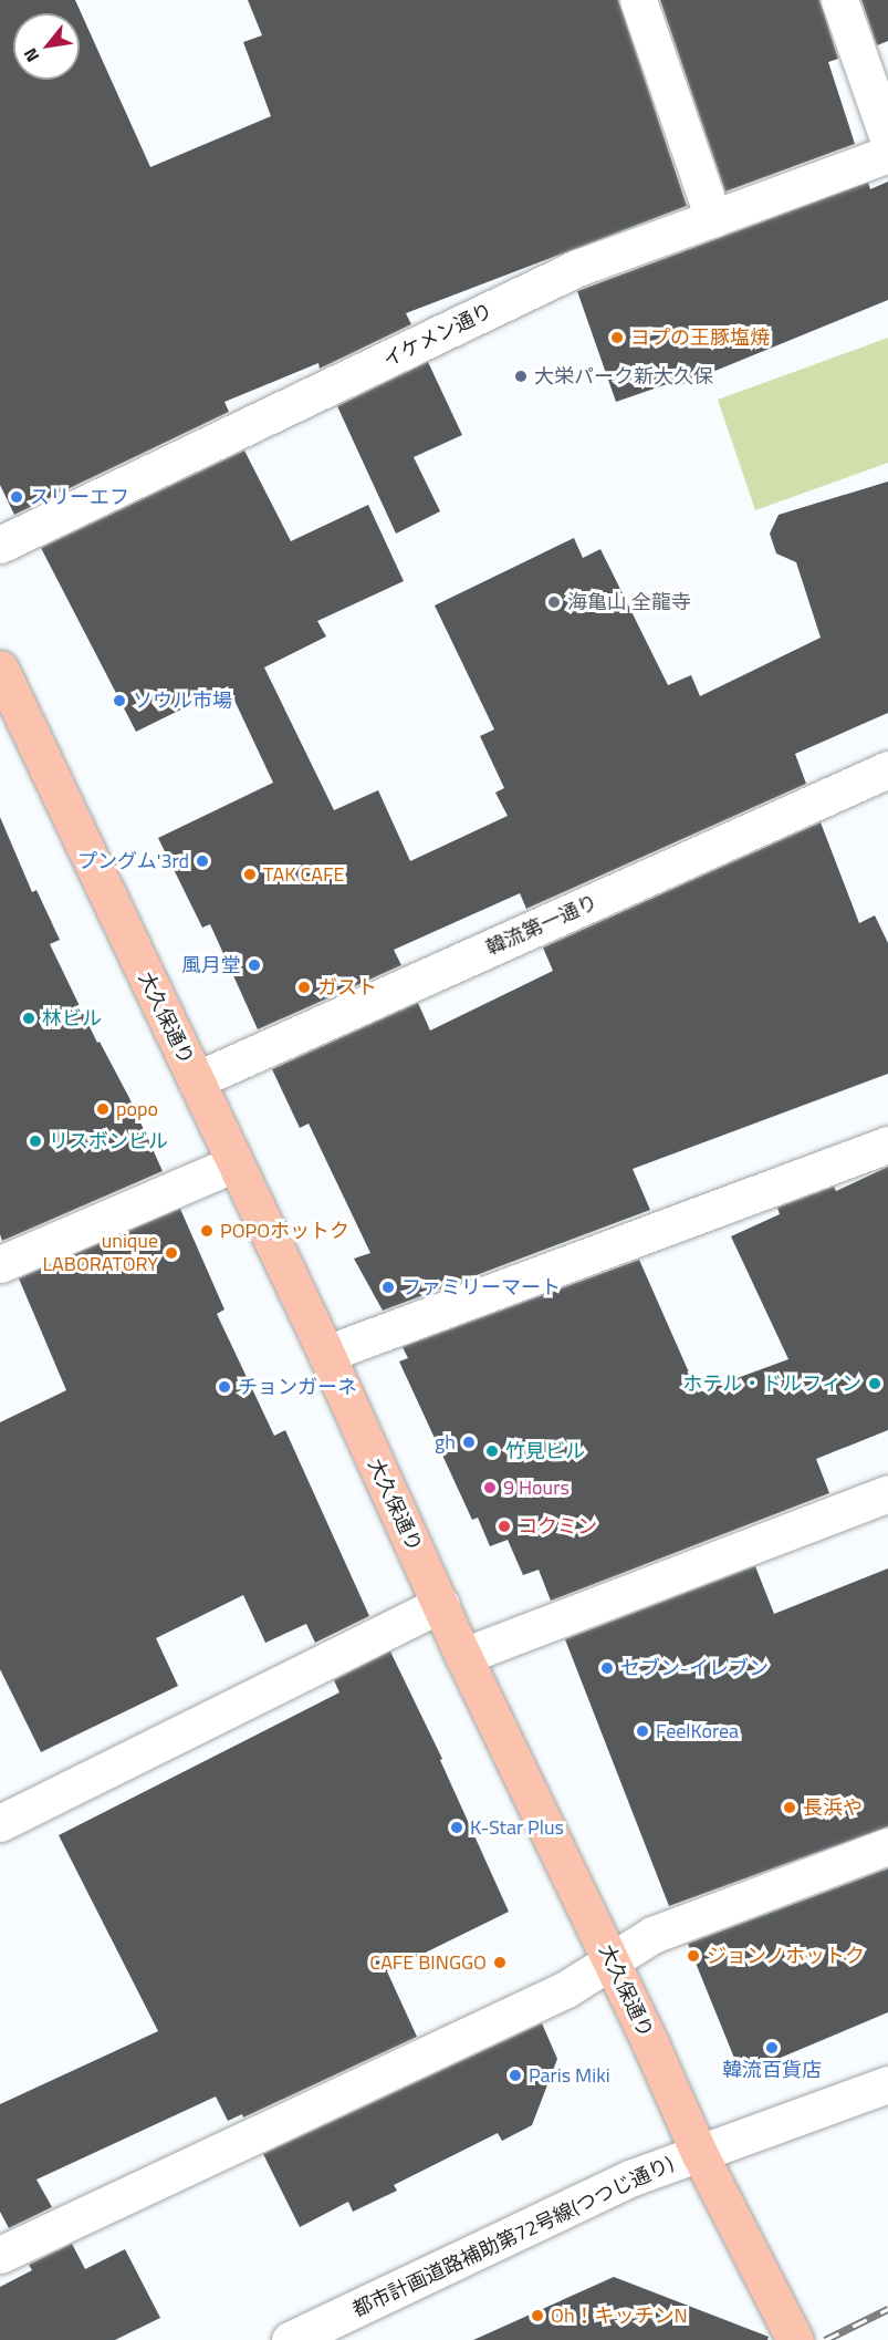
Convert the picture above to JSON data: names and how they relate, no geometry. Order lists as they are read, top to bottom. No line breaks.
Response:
{"streets":{"main road":["大久保通り"],"street":["イケメン通り","韓流第一通り","都市計画道路補助第72号線(つつじ通り)"]},"crossings":[["韓流第一通り","大久保通り"],["大久保通り","都市計画道路補助第72号線(つつじ通り)"]],"places":["ヨプの王豚塩焼","大栄パーク新大久保","スリーエフ","海亀山 全龍寺","ソウル市場","プングム'3rd","TAK CAFE","風月堂","ガスト","林ビル","popo","リスボンビル","POPOホットク","unique LABORATORY","ファミリーマート","ホテル・ドルフィン","チョンガーネ","gh","竹見ビル","9 Hours","コクミン","セブン-イレブン","FeelKorea","長浜や","K-Star Plus","ジョンノホットク","CAFE BINGGO","韓流百貨店","Paris Miki","Oh！キッチンN"],"north":"bottom left"}
